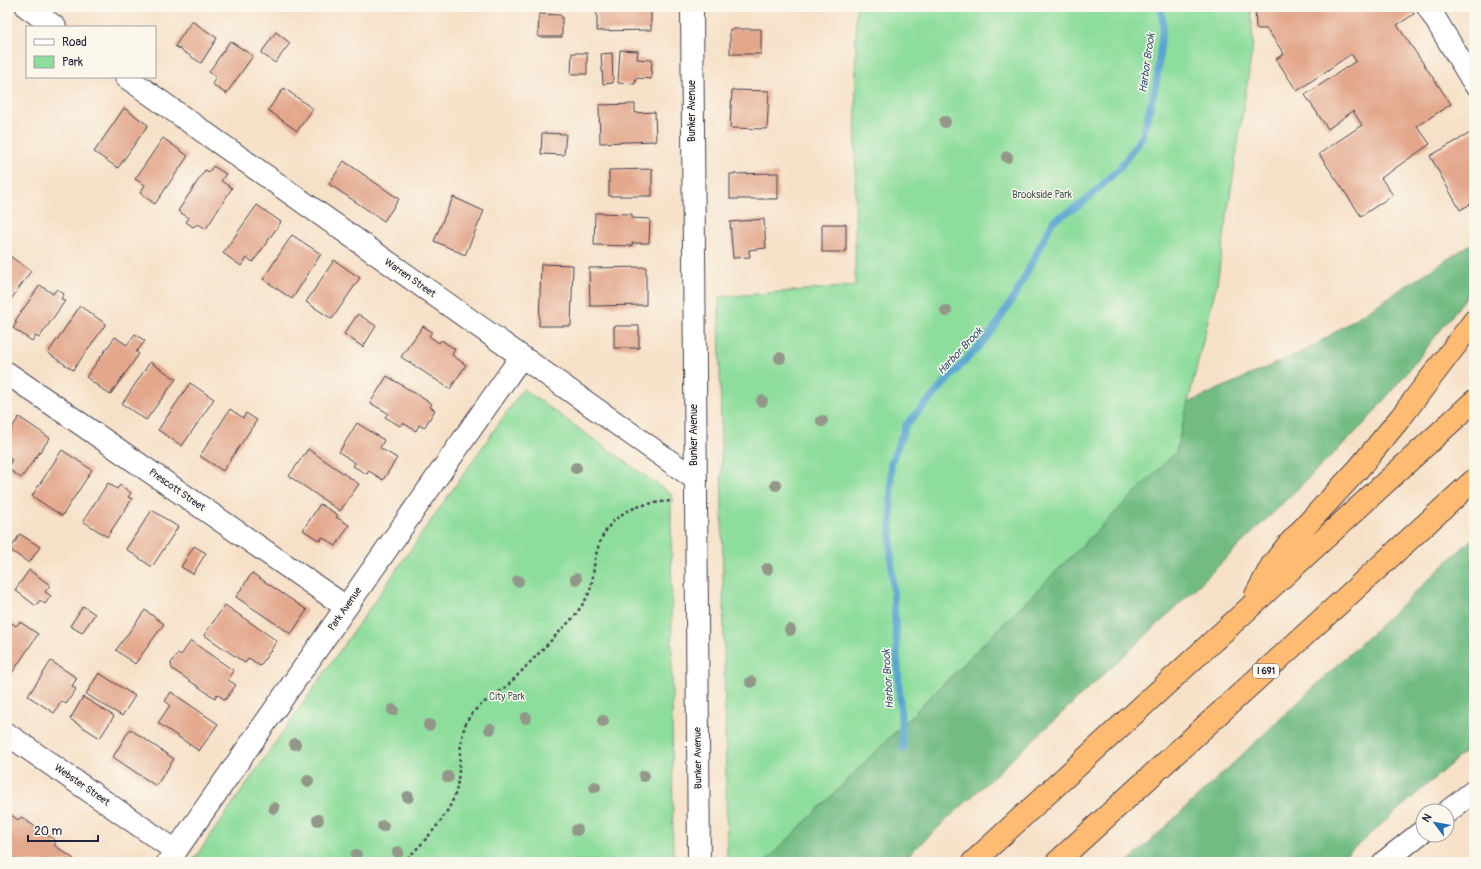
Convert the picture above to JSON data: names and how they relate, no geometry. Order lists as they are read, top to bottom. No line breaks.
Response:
{"streets":{"highway":["I 691"],"street":["Bunker Avenue","Warren Street","Prescott Street","Park Avenue","Webster Street"]},"crossings":[["Bunker Avenue","Warren Street"],["Warren Street","Park Avenue"],["Prescott Street","Park Avenue"],["Park Avenue","Webster Street"]],"water":["Harbor Brook"],"parks":["Brookside Park","City Park"],"legend":["Road","Park"],"scale_bar":"20 m","north":"top left"}
